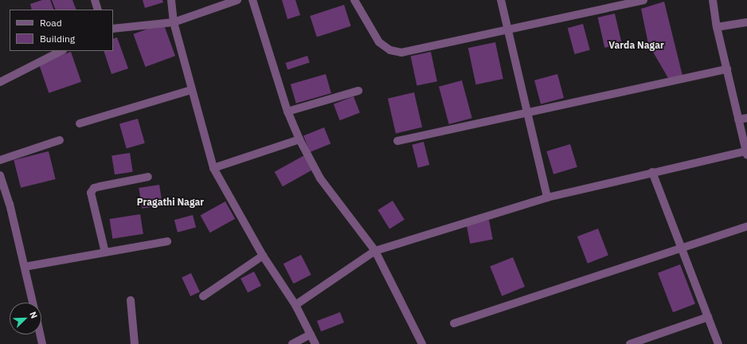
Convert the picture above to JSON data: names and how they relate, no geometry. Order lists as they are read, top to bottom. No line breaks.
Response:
{"districts":["Varda Nagar","Pragathi Nagar"],"legend":["Road","Building"],"north":"top right"}
